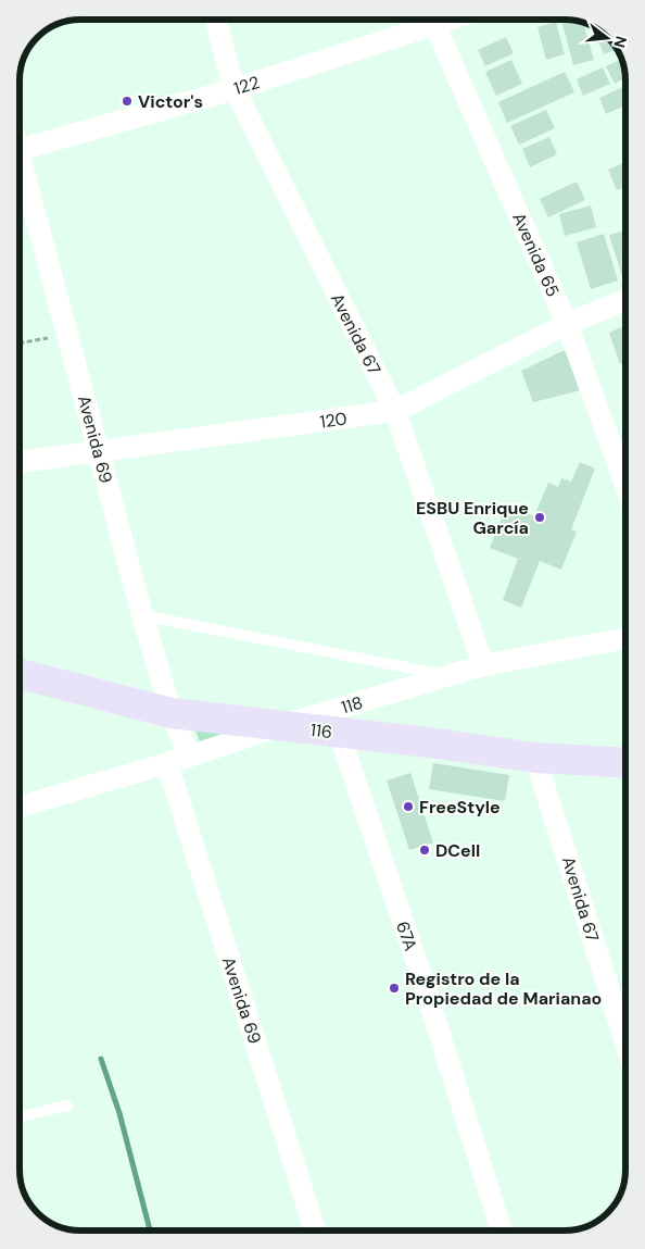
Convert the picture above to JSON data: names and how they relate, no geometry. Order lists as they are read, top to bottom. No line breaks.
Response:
{"streets":{"street":["122","Avenida 65","Avenida 67","120","Avenida 69","118","116","67A"]},"crossings":[["122","Avenida 67"],["Avenida 65","120"],["Avenida 67","120"],["Avenida 67","118"],["Avenida 67","116"],["120","Avenida 69"],["Avenida 69","118"],["Avenida 69","116"],["118","116"],["116","67A"]],"places":["Victor's","ESBU Enrique García","FreeStyle","DCell","Registro de la Propiedad de Marianao"],"north":"right"}
